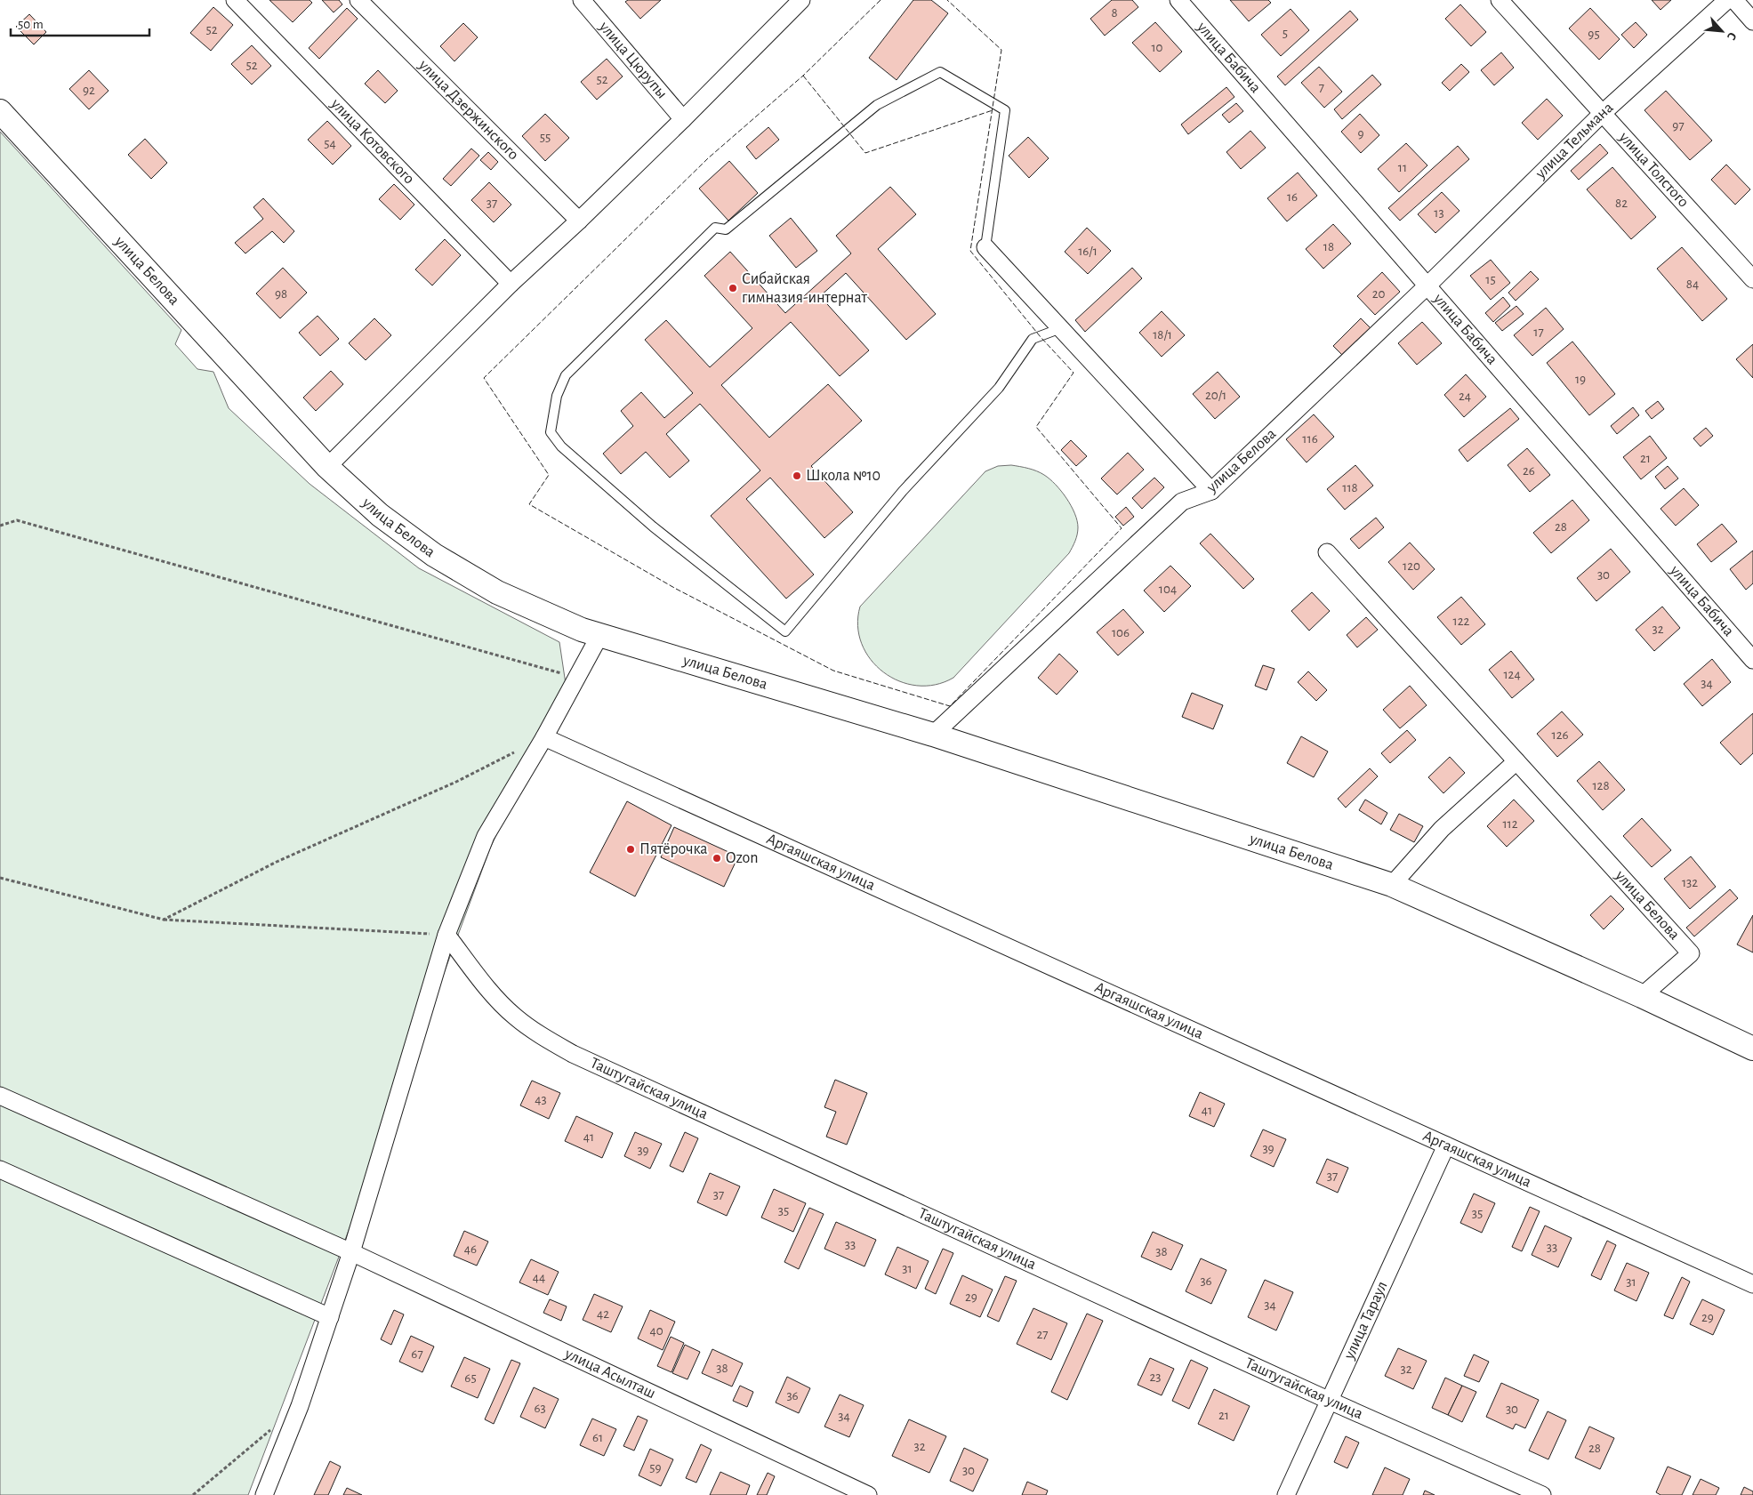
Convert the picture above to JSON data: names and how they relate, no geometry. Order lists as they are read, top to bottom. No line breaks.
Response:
{"streets":{"main road":["улица Белова"],"street":["улица Бабича","улица Цюрупы","улица Дзержинского","улица Тельмана","улица Котовского","улица Толстого","Аргаяшская улица","Таштугайская улица","улица Тараул","улица Асылташ"]},"crossings":[["улица Бабича","улица Тельмана"],["улица Бабича","улица Белова"],["улица Тельмана","улица Толстого"],["улица Тельмана","улица Белова"],["Аргаяшская улица","улица Тараул"],["Таштугайская улица","улица Тараул"]],"places":["Сибайская гимназия-интернат","Школа №10","Пятёрочка","Ozon"],"house_numbers":["8","52","5","95","10","52","52","7","92","97","9","55","54","11","16","37","82","13","18","16/1","15","84","98","20","17","18/1","19","20/1","24","116","21","26","118","28","120","30","104","122","32","106","124","34","126","128","112","132","43","41","41","39","39","37","37","35","35","33","33","46","38","31","44","36","31","29","34","42","29","40","27","67","38","32","23","65","36","63","30","21","34","61","32","28","59","30"],"scale_bar":"50 m","north":"bottom right"}
